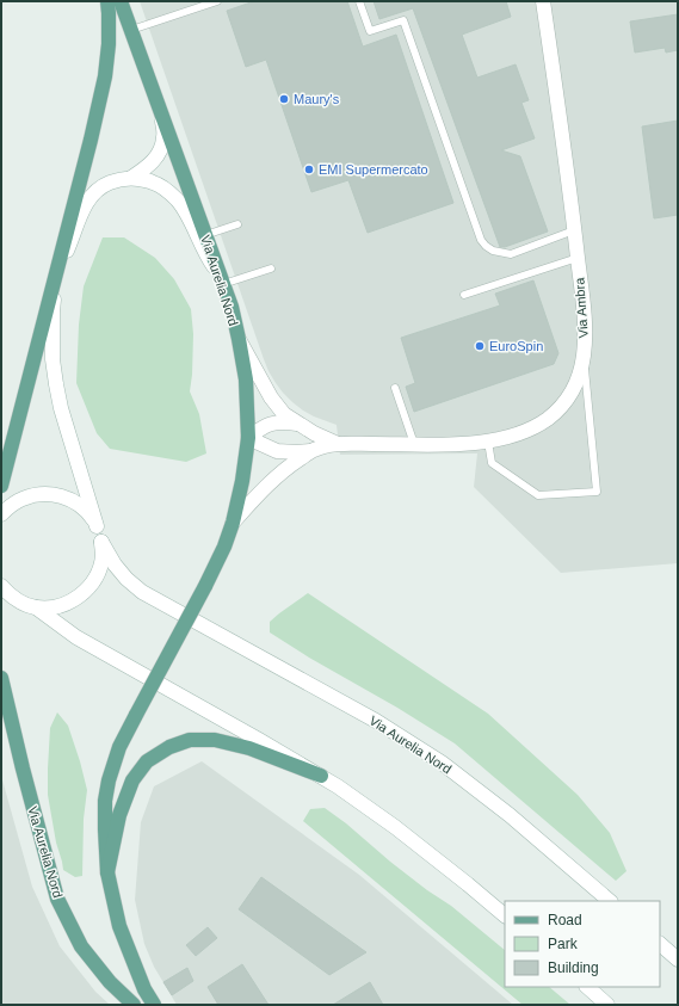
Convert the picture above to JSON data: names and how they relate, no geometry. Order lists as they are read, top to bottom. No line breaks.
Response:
{"streets":{"main road":["Via Aurelia Nord","Via Ambra"]},"places":["Maury's","EMI Supermercato","EuroSpin"],"legend":["Road","Park","Building"]}
